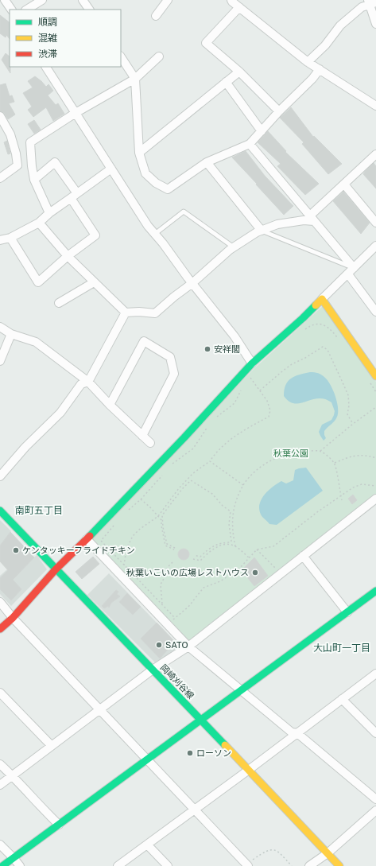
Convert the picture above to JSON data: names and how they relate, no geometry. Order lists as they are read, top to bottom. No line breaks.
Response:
{"streets":{"street":["岡崎刈谷線"]},"districts":["南町五丁目","大山町一丁目"],"parks":["秋葉公園"],"places":["安祥閣","ケンタッキーフライドチキン","秋葉いこいの広場レストハウス","SATO","ローソン"],"legend":["順調","混雑","渋滞"]}
